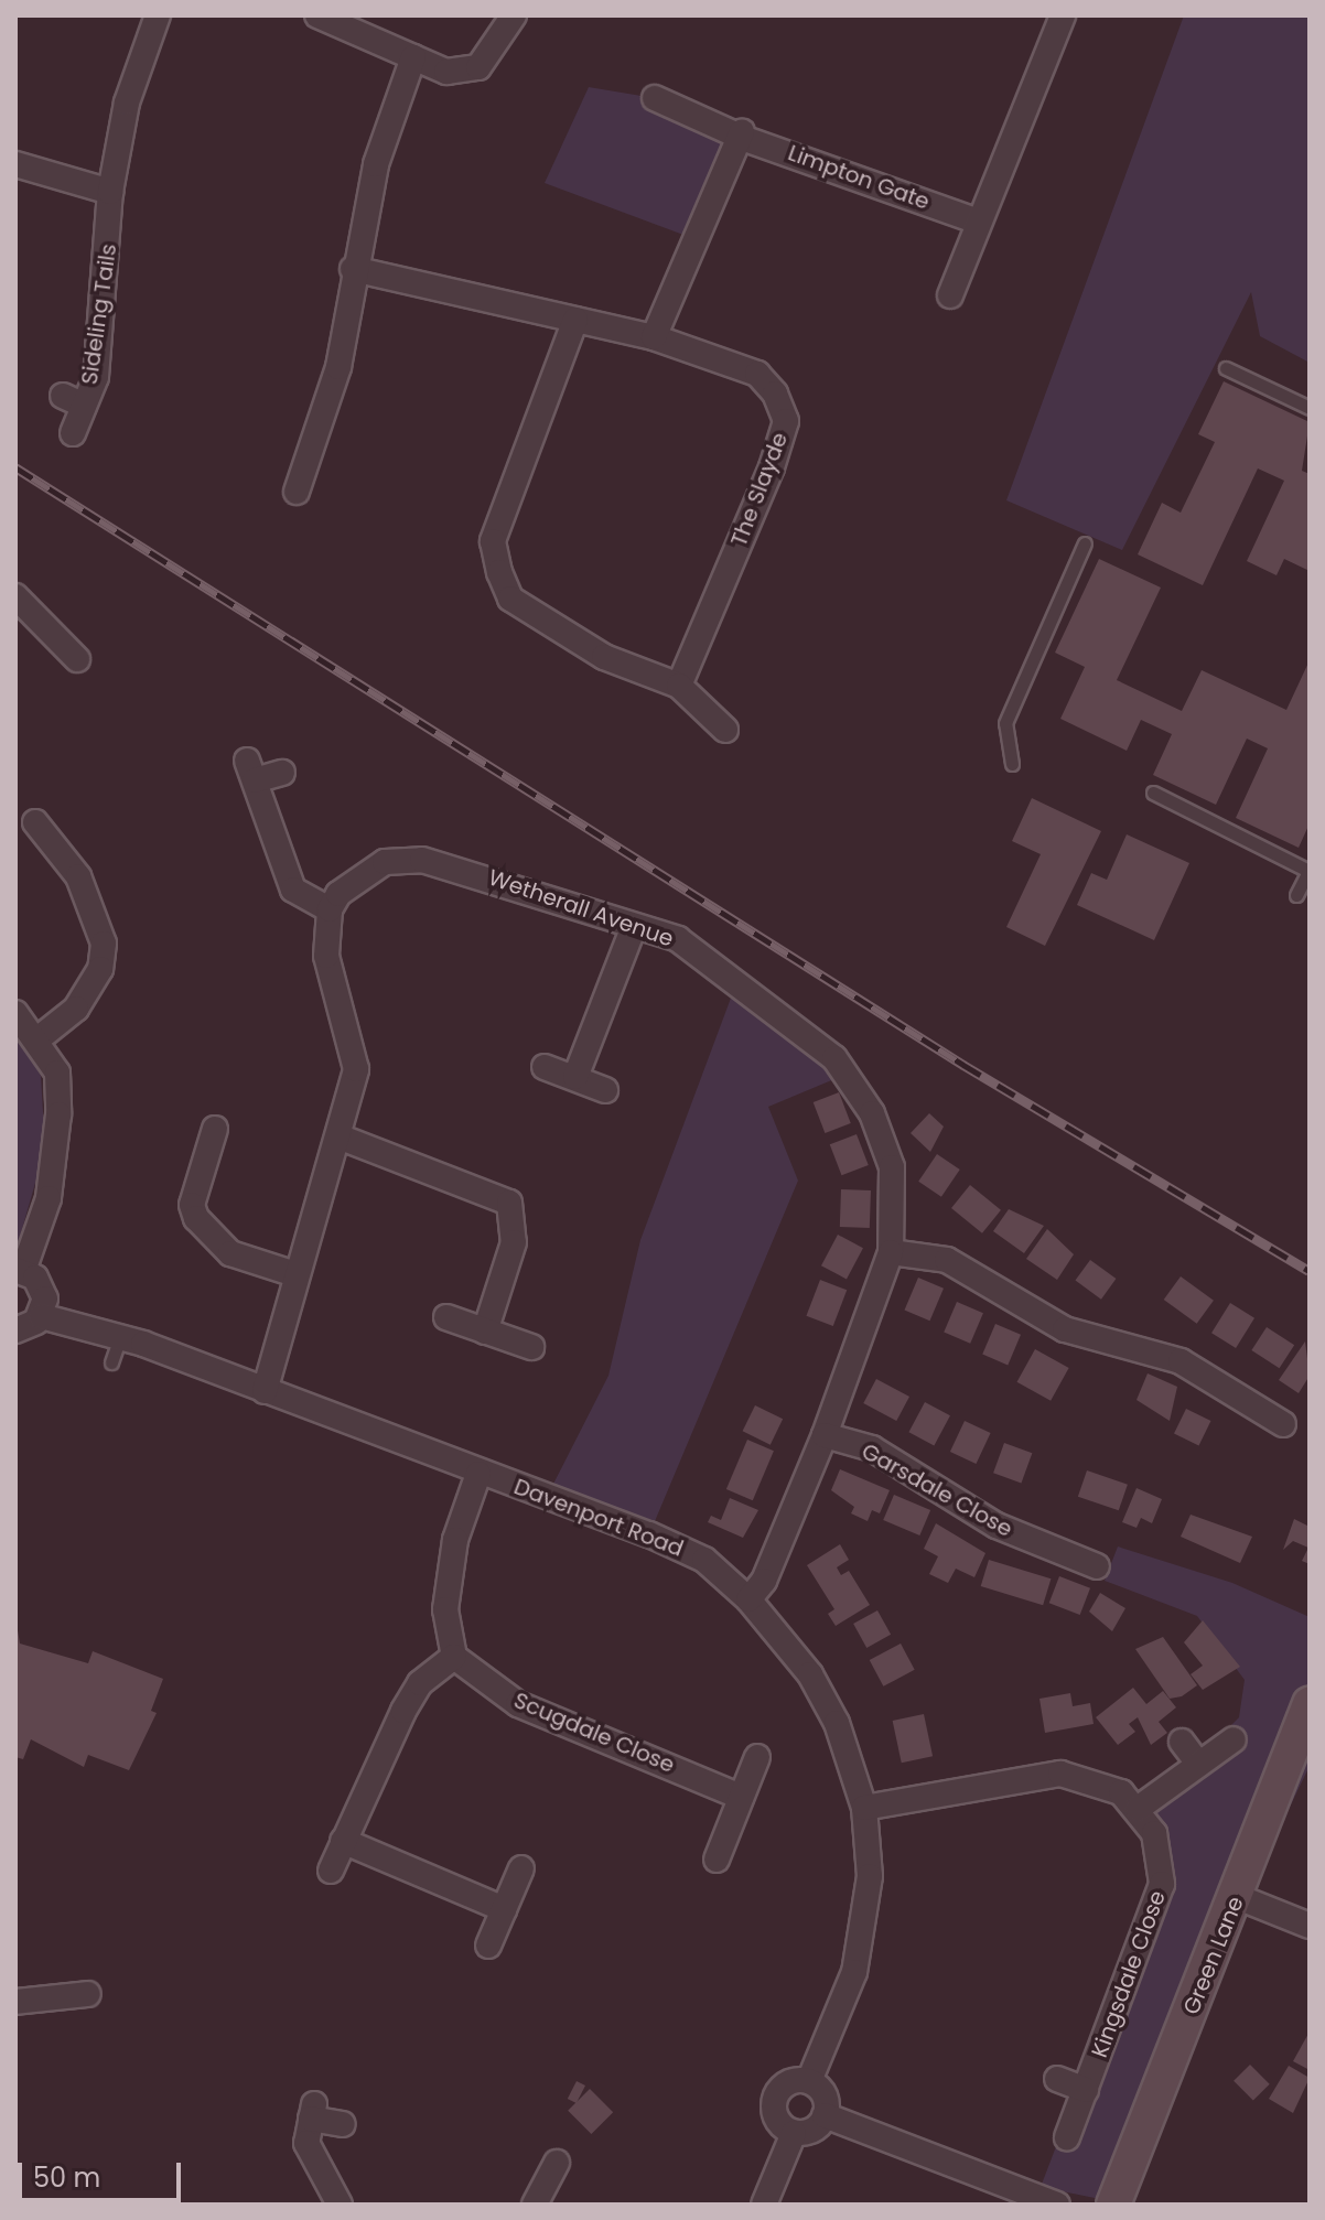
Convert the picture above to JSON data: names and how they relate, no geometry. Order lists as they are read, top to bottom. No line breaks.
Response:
{"streets":{"main road":["Green Lane"],"street":["Limpton Gate","Sideling Tails","The Slayde","Wetherall Avenue","Garsdale Close","Davenport Road","Scugdale Close","Kingsdale Close"]},"crossings":[["Wetherall Avenue","Garsdale Close"],["Wetherall Avenue","Davenport Road"],["Davenport Road","Kingsdale Close"]],"scale_bar":"50 m"}
